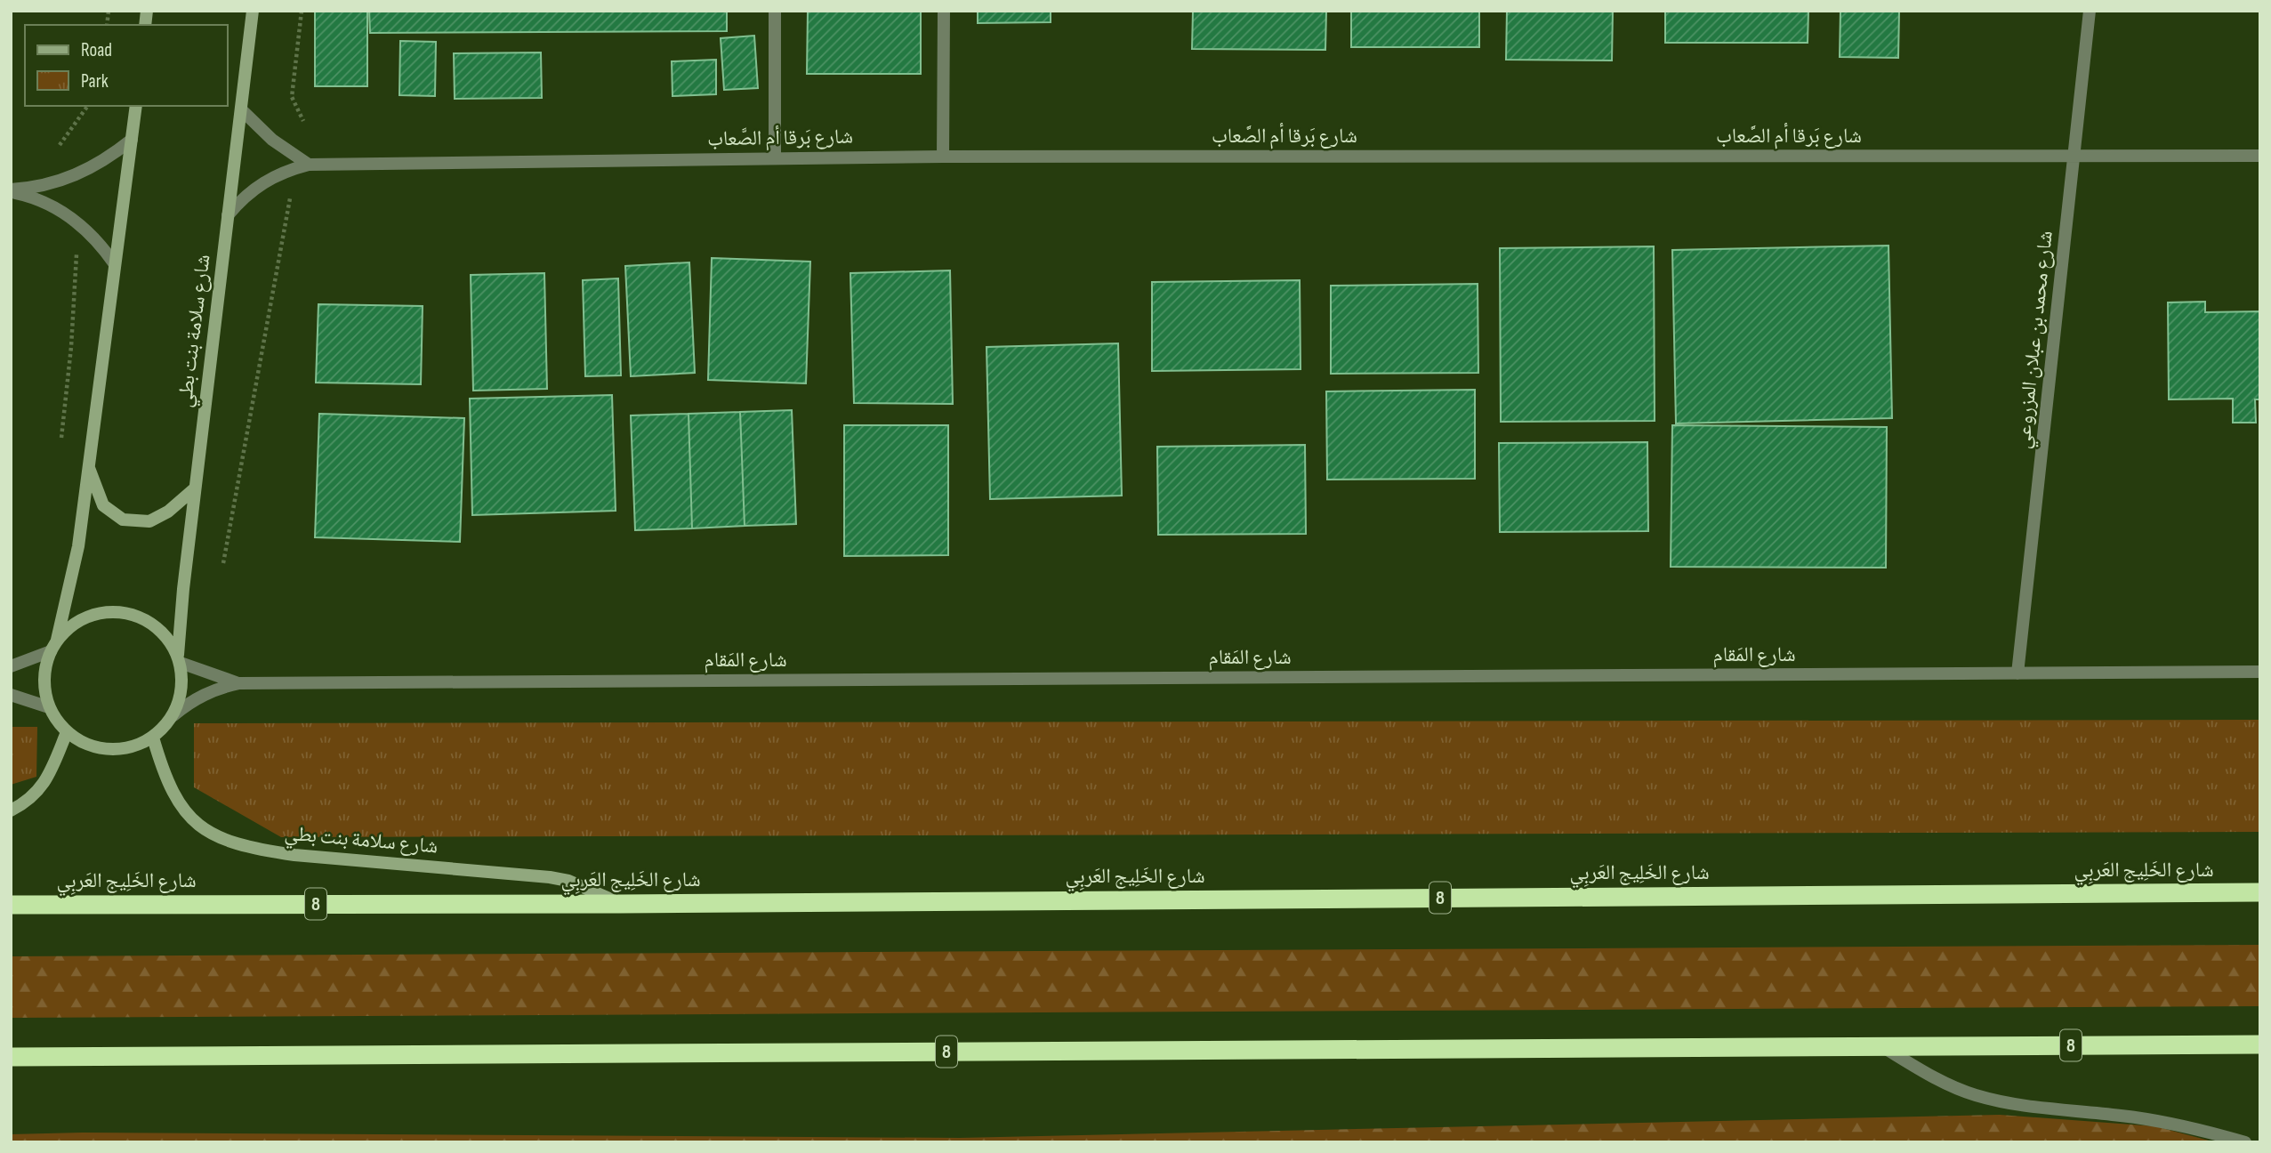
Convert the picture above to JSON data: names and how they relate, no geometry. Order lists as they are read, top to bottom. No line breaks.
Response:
{"streets":{"highway":["شارع الخَلِيج العَربِي","8"],"main road":["شارع سلامة بنت بطي"],"street":["شارع بَرقا أم الصَّعاب","شارع محمد بن عبلان المزروعي","شارع المَقام"]},"crossings":[["شارع بَرقا أم الصَّعاب","شارع سلامة بنت بطي"],["شارع بَرقا أم الصَّعاب","شارع محمد بن عبلان المزروعي"],["شارع سلامة بنت بطي","شارع المَقام"],["شارع سلامة بنت بطي","شارع الخَلِيج العَربِي"],["شارع محمد بن عبلان المزروعي","شارع المَقام"]],"legend":["Road","Park"]}
